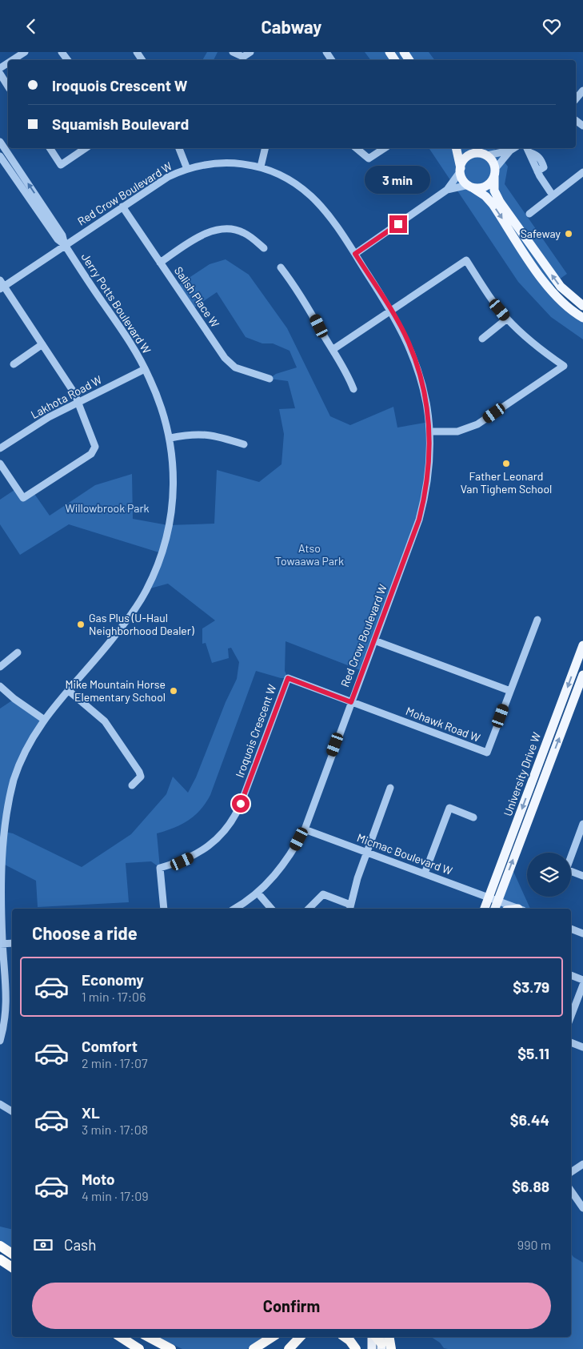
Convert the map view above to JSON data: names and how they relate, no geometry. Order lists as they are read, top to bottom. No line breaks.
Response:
{"streets":{"main road":["University Drive W"],"street":["Red Crow Boulevard W","Salish Place W","Jerry Potts Boulevard W","Lakhota Road W","Mohawk Road W","Iroquois Crescent W","Micmac Boulevard W"]},"crossings":[["Red Crow Boulevard W","Salish Place W"],["Red Crow Boulevard W","Jerry Potts Boulevard W"],["Red Crow Boulevard W","Mohawk Road W"],["Red Crow Boulevard W","Iroquois Crescent W"],["Red Crow Boulevard W","Micmac Boulevard W"],["Jerry Potts Boulevard W","Lakhota Road W"],["Mohawk Road W","Iroquois Crescent W"],["University Drive W","Micmac Boulevard W"]],"parks":["Willowbrook Park","Atso Towaawa Park"],"places":["Safeway","Father Leonard Van Tighem School","Gas Plus (U-Haul Neighborhood Dealer)","Mike Mountain Horse Elementary School"],"page":{"header":"Cabway","banner":["Iroquois Crescent W","Squamish Boulevard"],"bubble":"3 min","heading":"Choose a ride","list":[{"name":"Economy","note":"1 min · 17:06","value":"$3.79"},{"name":"Comfort","note":"2 min · 17:07","value":"$5.11"},{"name":"XL","note":"3 min · 17:08","value":"$6.44"},{"name":"Moto","note":"4 min · 17:09","value":"$6.88"}],"pay":["Cash","990 m"],"buttons":"Confirm"}}
